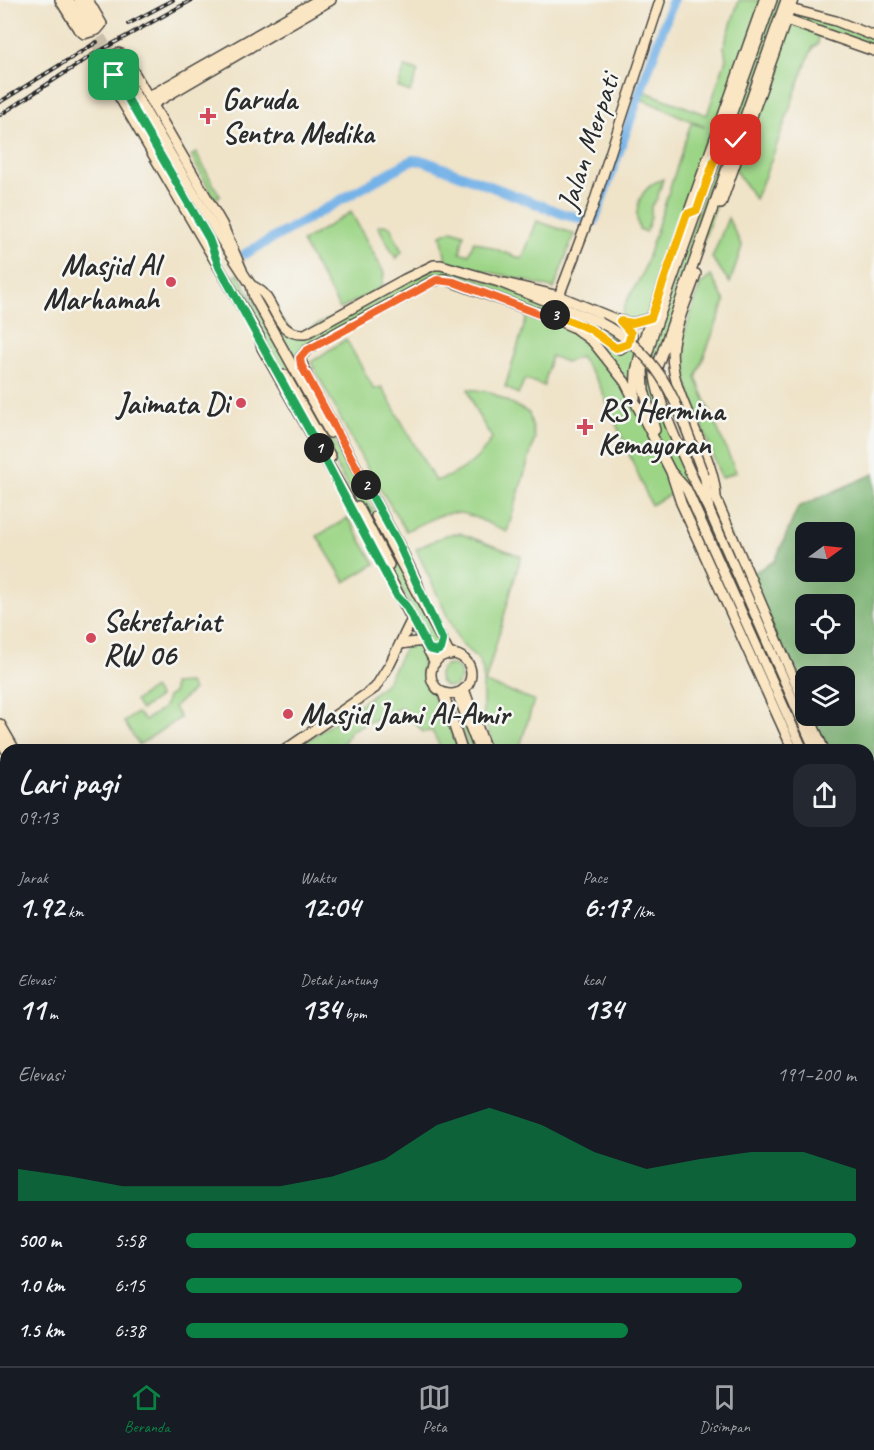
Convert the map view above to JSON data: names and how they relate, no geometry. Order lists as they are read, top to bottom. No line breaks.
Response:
{"streets":{"main road":["Jalan Merpati"]},"places":{"health":["Garuda Sentra Medika","RS Hermina Kemayoran"],"other":["Masjid Al Marhamah","Jaimata Di","Sekretariat RW 06","Masjid Jami Al-Amir"]},"north":"right","page":{"pins":["3","1","2"],"heading":["Lari pagi","09:13"],"stats":[["Jarak","1.92 km"],["Waktu","12:04"],["Pace","6:17 /km"],["Elevasi","11 m"],["Detak jantung","134 bpm"],["kcal","134"]],"chart":["Elevasi","191–200 m"],"list":[{"name":"500 m","note":"5:58"},{"name":"1.0 km","note":"6:15"},{"name":"1.5 km","note":"6:38"}],"tabs":["Beranda","Peta","Disimpan"]}}
